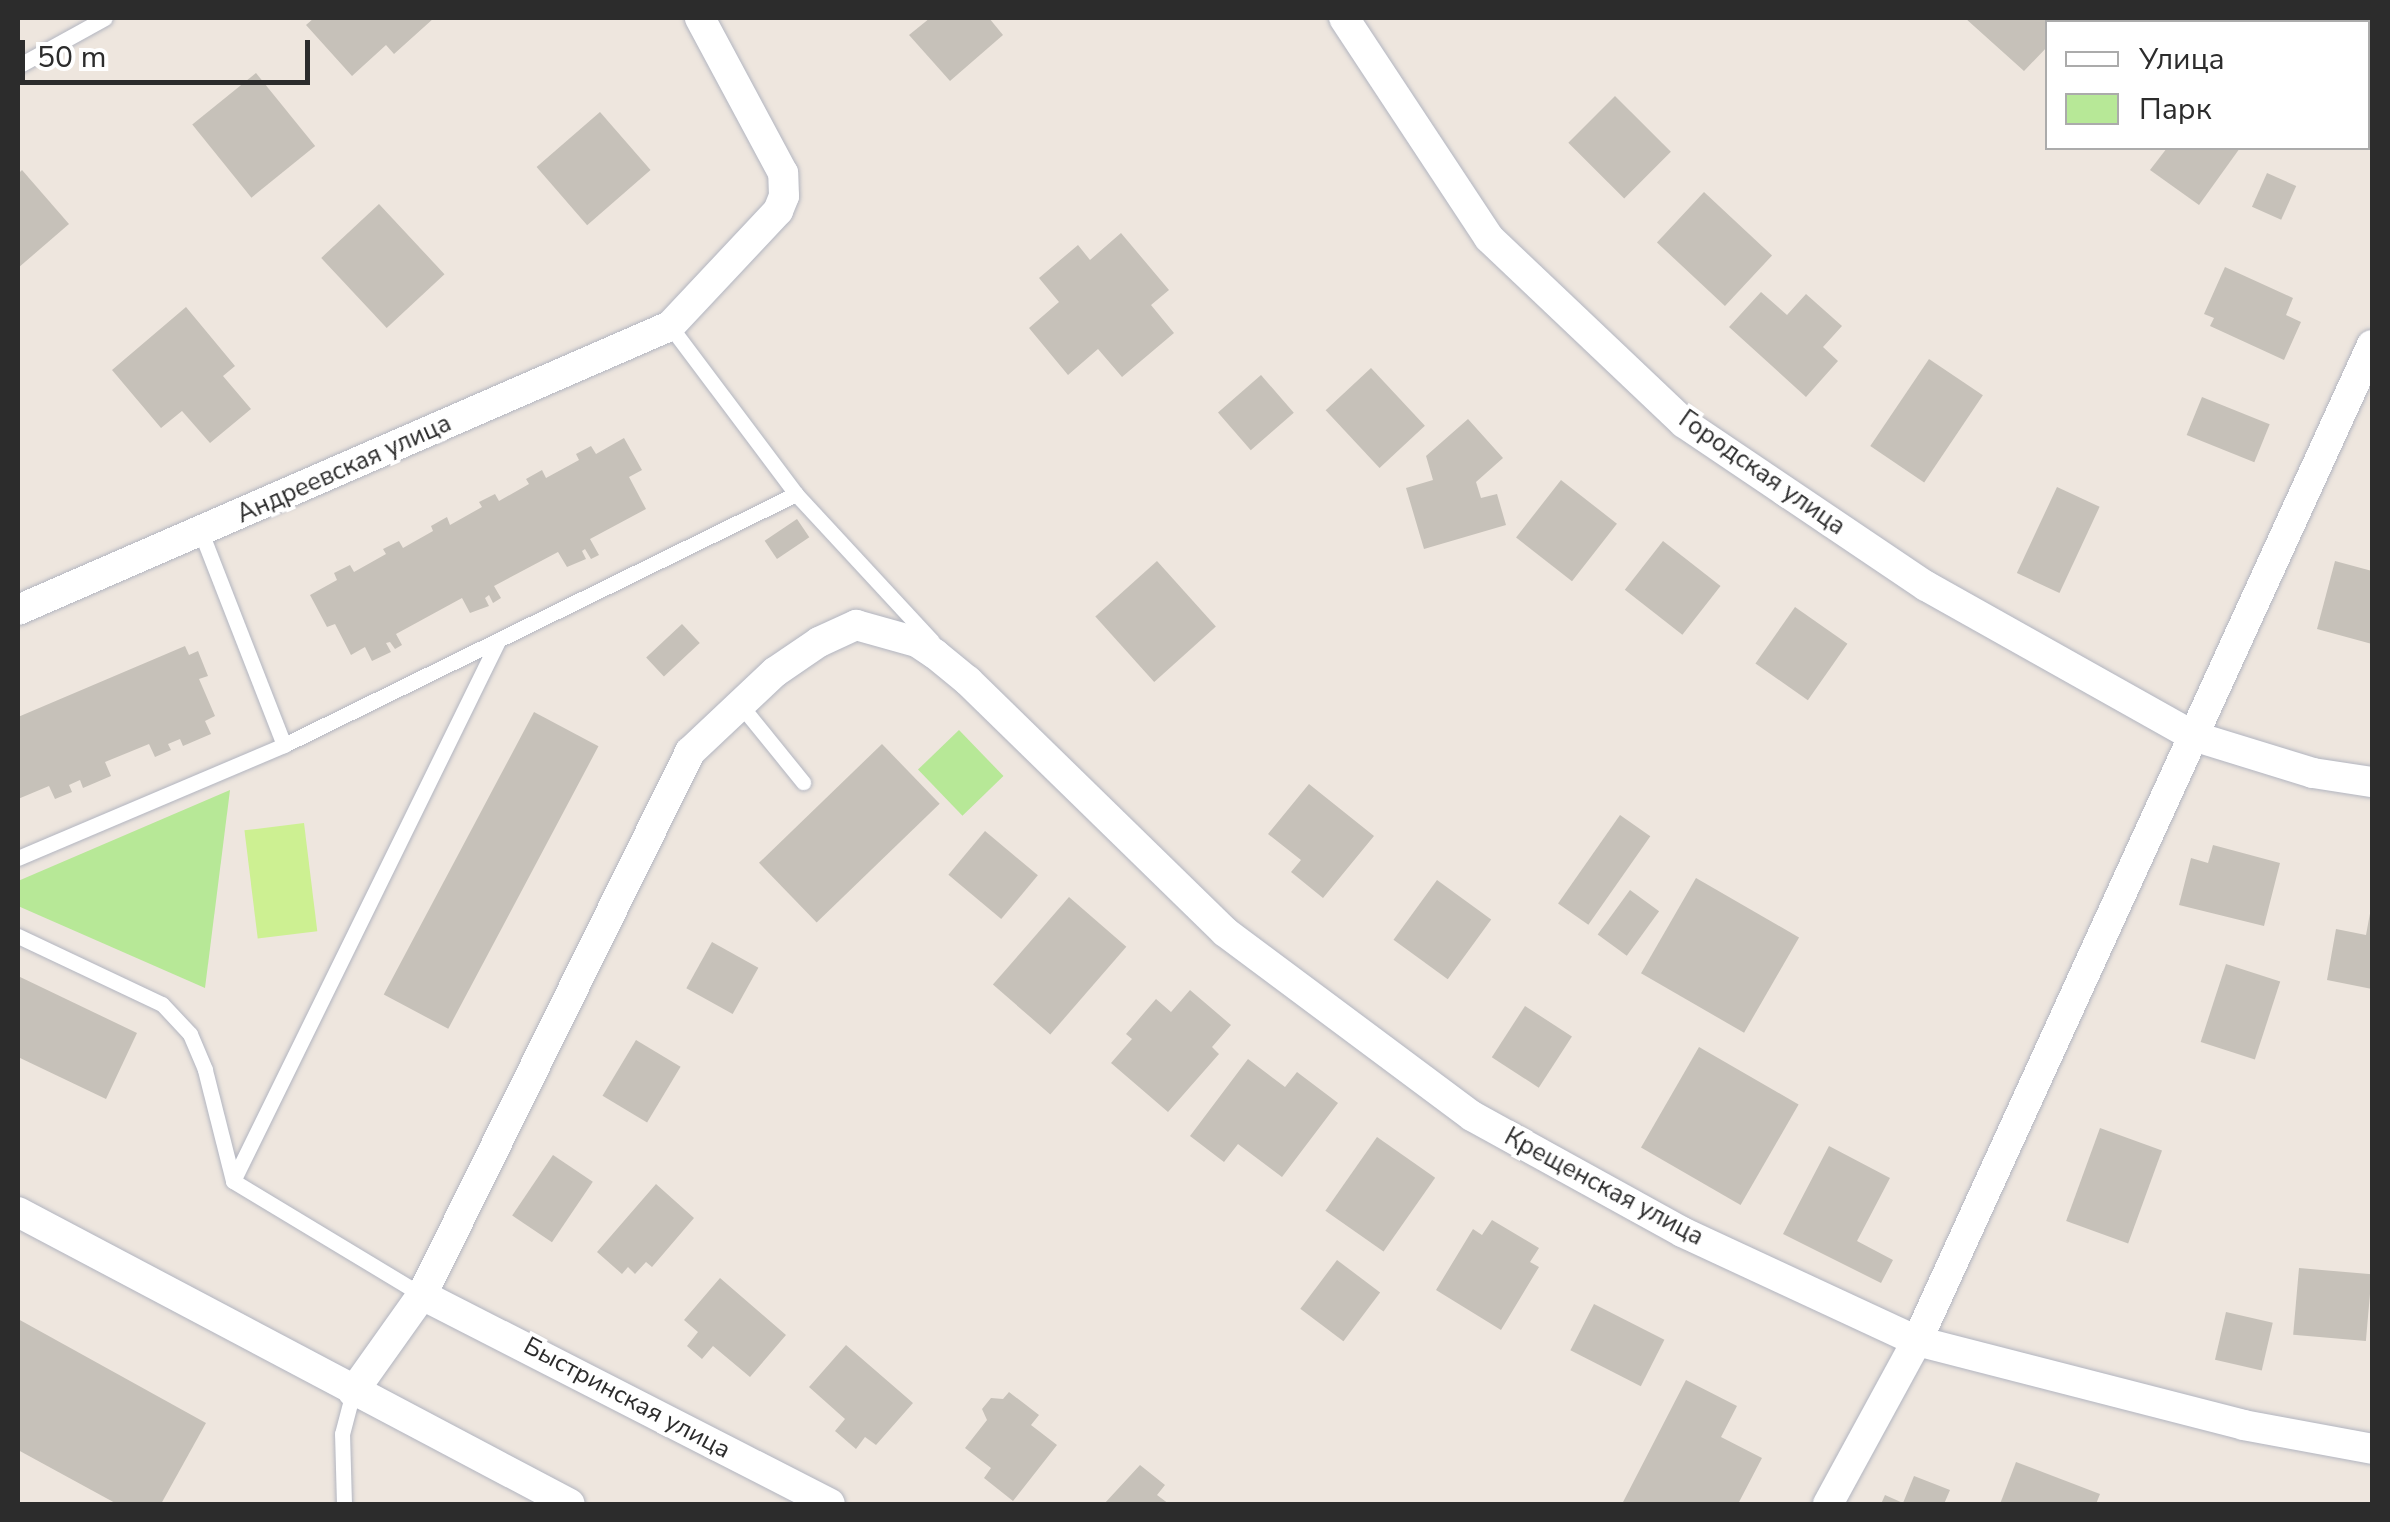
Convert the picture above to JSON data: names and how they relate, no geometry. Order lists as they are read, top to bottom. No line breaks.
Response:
{"streets":{"street":["Андреевская улица","Городская улица","Крещенская улица","Быстринская улица"]},"crossings":[["Крещенская улица","Быстринская улица"]],"legend":["Улица","Парк"],"scale_bar":"50 m"}
